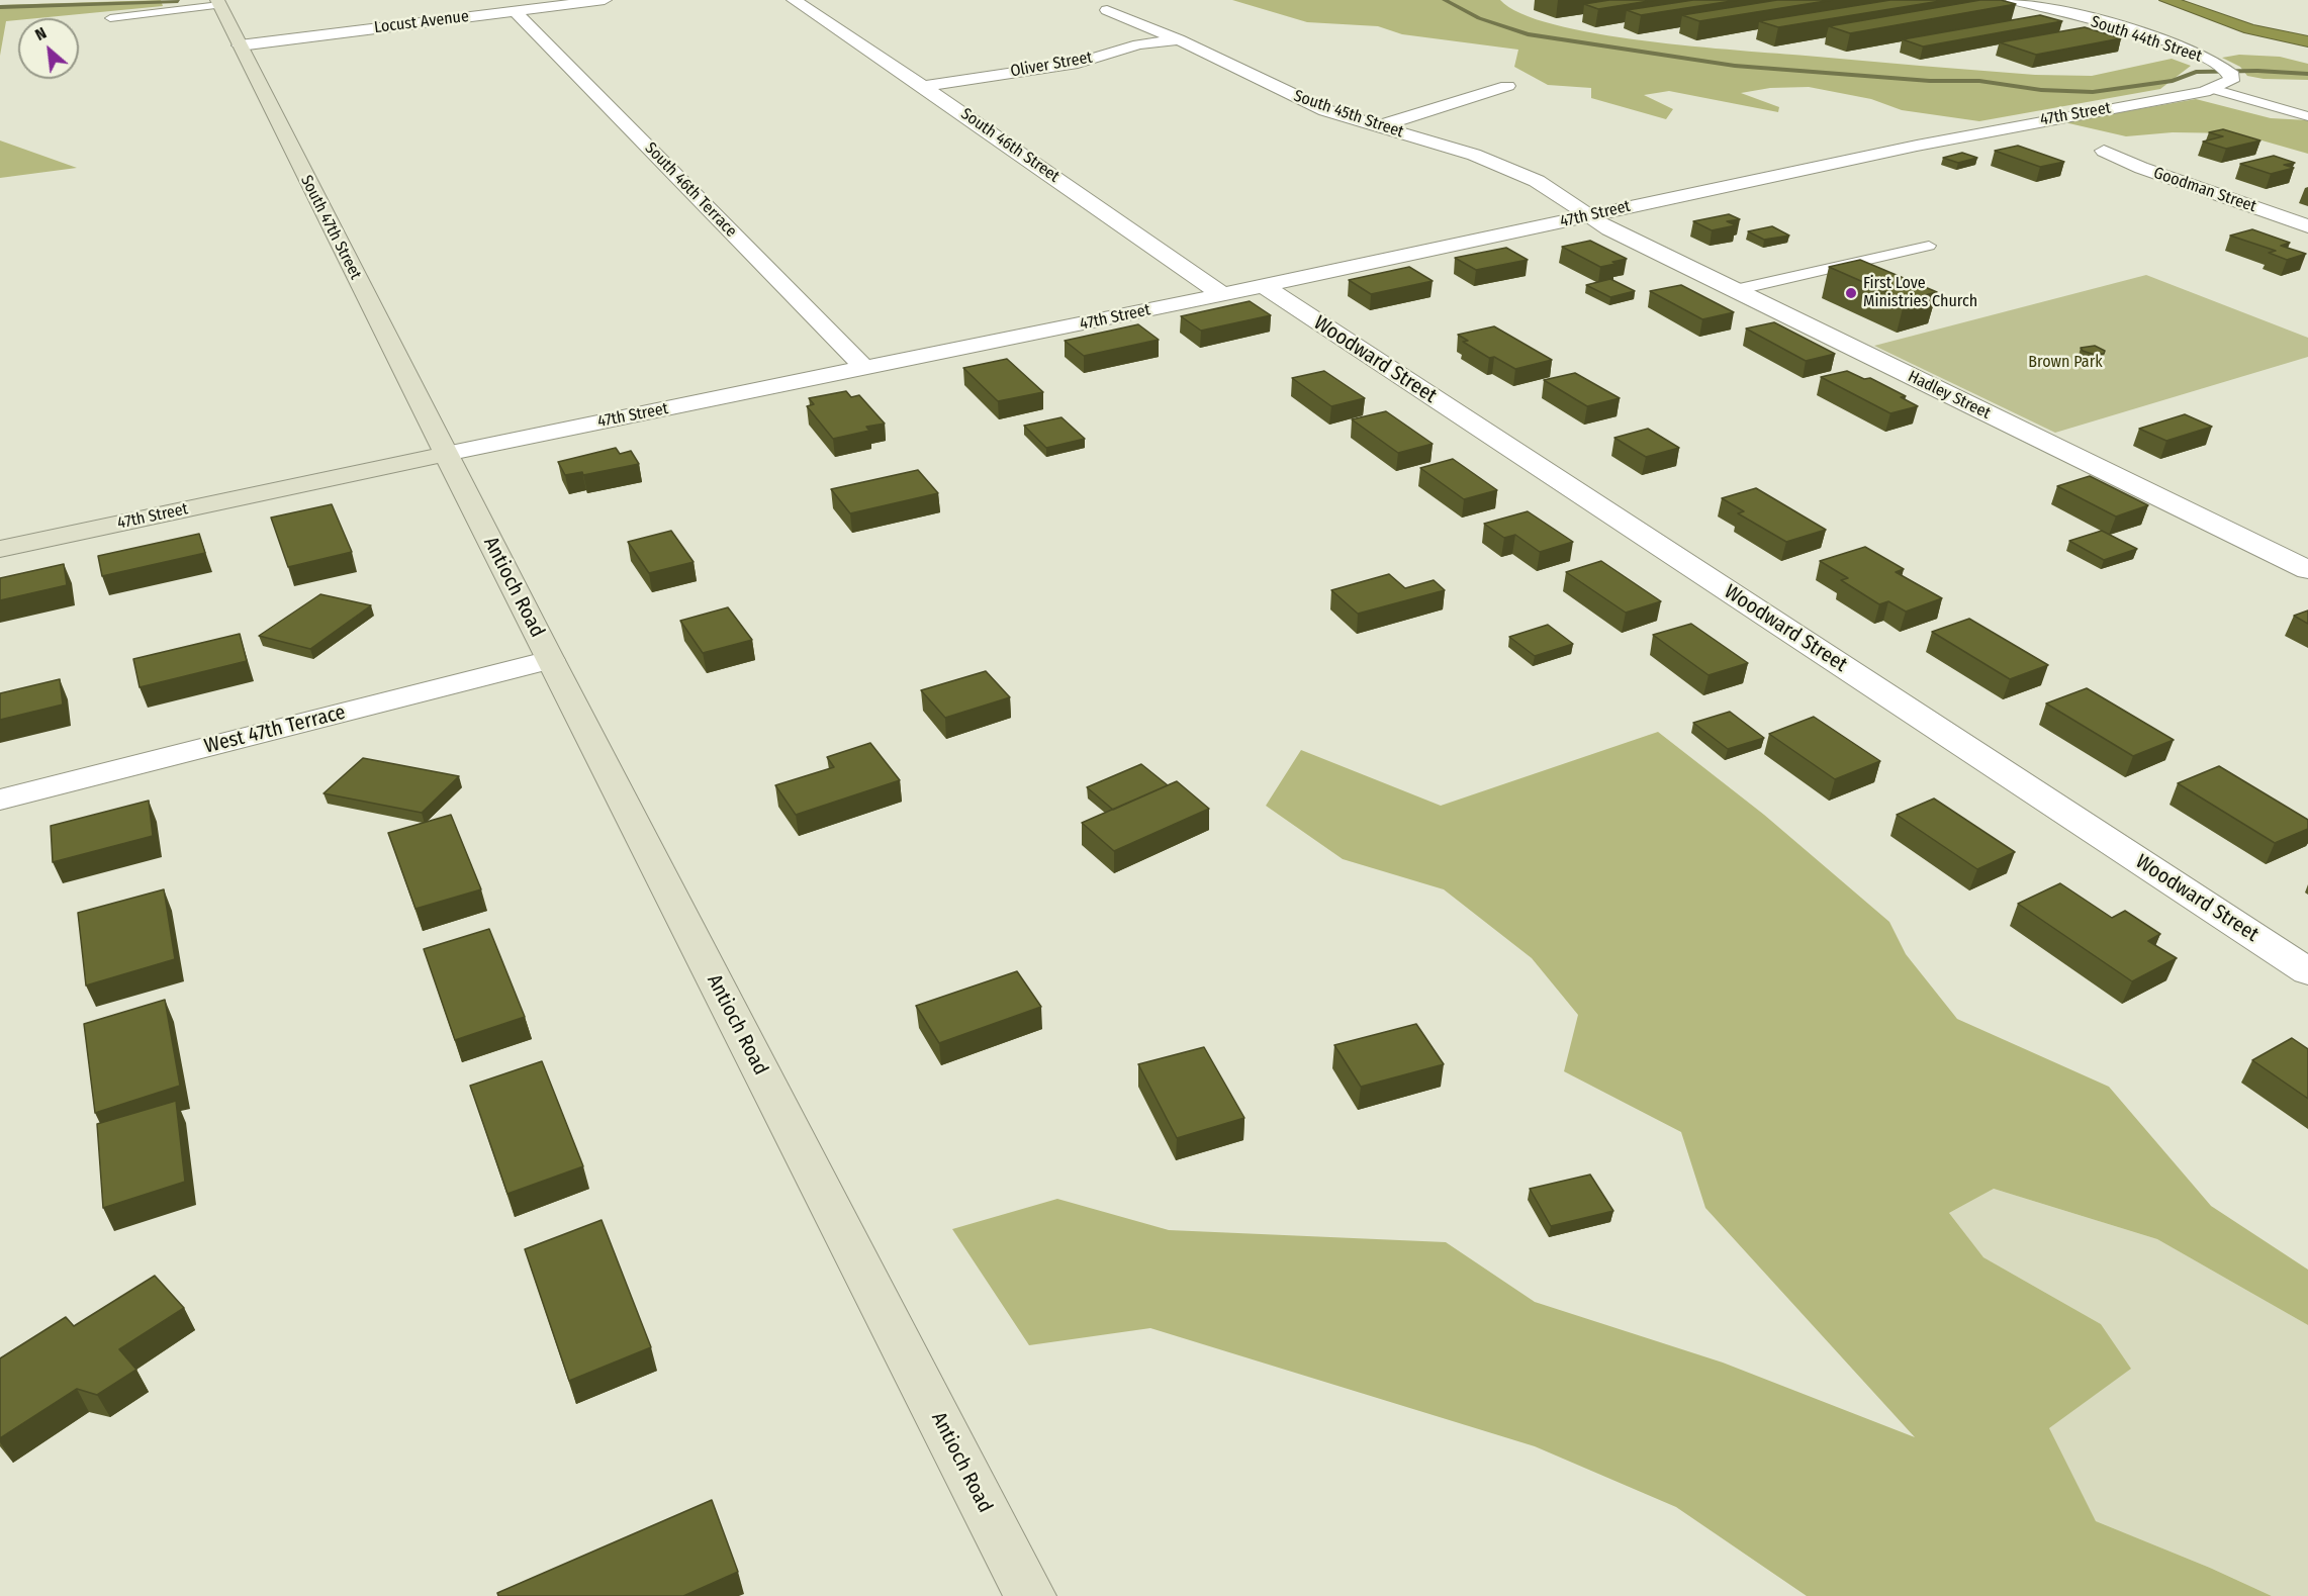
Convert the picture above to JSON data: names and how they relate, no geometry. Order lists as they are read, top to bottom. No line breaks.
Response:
{"streets":{"main road":["47th Street","South 47th Street","Antioch Road"],"street":["Locust Avenue","South 44th Street","Oliver Street","South 45th Street","South 46th Street","South 46th Terrace","Goodman Street","Woodward Street","Hadley Street","West 47th Terrace"]},"crossings":[["Locust Avenue","South 46th Terrace"],["Locust Avenue","South 47th Street"],["South 44th Street","47th Street"],["Oliver Street","South 45th Street"],["Oliver Street","South 46th Street"],["South 45th Street","47th Street"],["South 45th Street","Hadley Street"],["47th Street","South 46th Street"],["47th Street","South 46th Terrace"],["47th Street","South 47th Street"],["47th Street","Woodward Street"],["47th Street","Hadley Street"],["47th Street","Antioch Road"],["South 47th Street","Antioch Road"],["Antioch Road","West 47th Terrace"]],"parks":["Brown Park"],"places":["First Love Ministries Church"],"north":"top left"}
